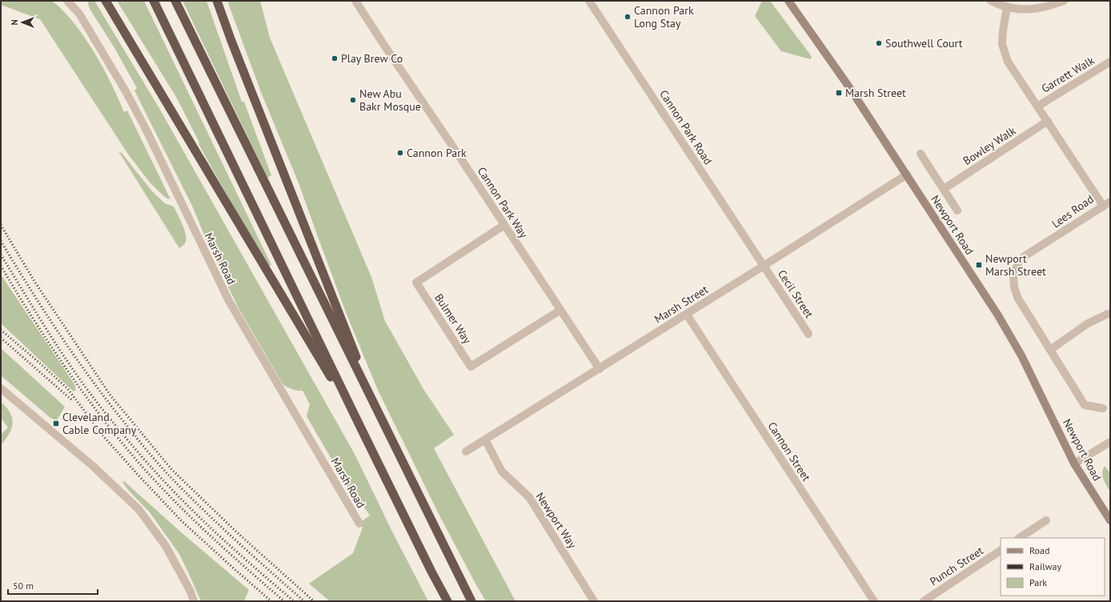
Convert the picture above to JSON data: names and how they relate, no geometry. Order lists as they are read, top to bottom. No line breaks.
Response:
{"streets":{"main road":["Newport Road"],"street":["Garrett Walk","Cannon Park Road","Bowley Walk","Cannon Park Way","Lees Road","Marsh Road","Cecil Street","Marsh Street","Bulmer Way","Cannon Street","Newport Way","Punch Street"]},"crossings":[["Garrett Walk","Lees Road"],["Cannon Park Road","Cecil Street"],["Cannon Park Road","Marsh Street"],["Bowley Walk","Lees Road"],["Cannon Park Way","Marsh Street"],["Cannon Park Way","Bulmer Way"],["Newport Road","Marsh Street"],["Cecil Street","Marsh Street"],["Marsh Street","Cannon Street"],["Marsh Street","Newport Way"]],"places":{"other":["Cannon Park Long Stay","Southwell Court","Play Brew Co","New Abu Bakr Mosque","Cannon Park"],"transit":["Marsh Street","Newport Marsh Street","Cleveland Cable Company"]},"legend":["Road","Railway","Park"],"scale_bar":"50 m","north":"left"}
